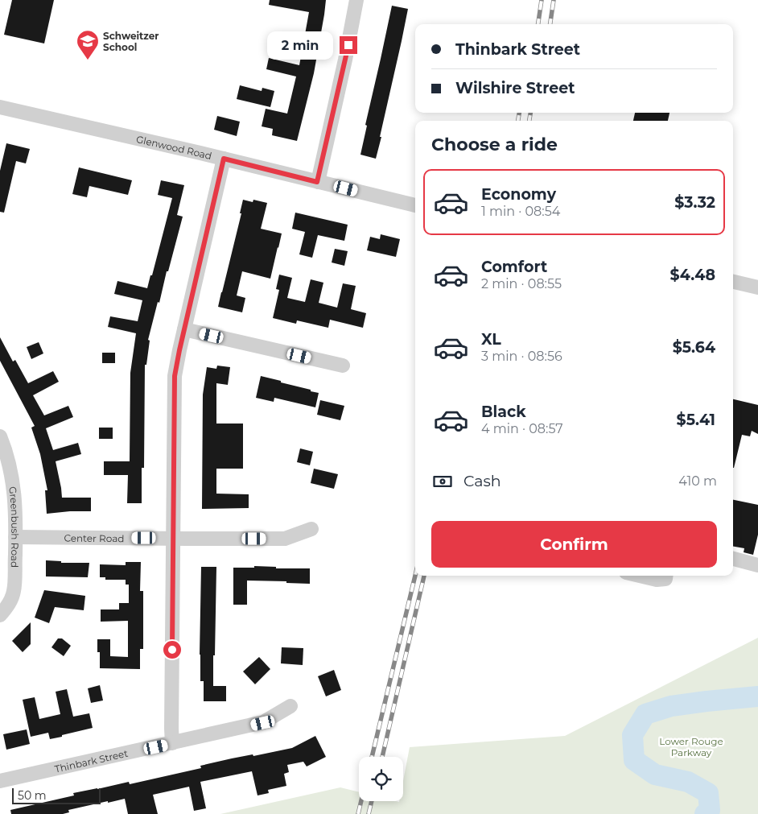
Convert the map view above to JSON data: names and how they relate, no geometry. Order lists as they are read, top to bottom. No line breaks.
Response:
{"streets":{"street":["Glenwood Road","Greenbush Road","Center Road","Thinbark Street"]},"crossings":[["Greenbush Road","Center Road"]],"parks":["Lower Rouge Parkway"],"places":{"school or university":["Schweitzer School"]},"scale_bar":"50 m","page":{"banner":["Thinbark Street","Wilshire Street"],"bubble":"2 min","heading":"Choose a ride","list":[{"name":"Economy","note":"1 min · 08:54","value":"$3.32"},{"name":"Comfort","note":"2 min · 08:55","value":"$4.48"},{"name":"XL","note":"3 min · 08:56","value":"$5.64"},{"name":"Black","note":"4 min · 08:57","value":"$5.41"}],"pay":["Cash","410 m"],"buttons":"Confirm","scale":"50 m"}}
